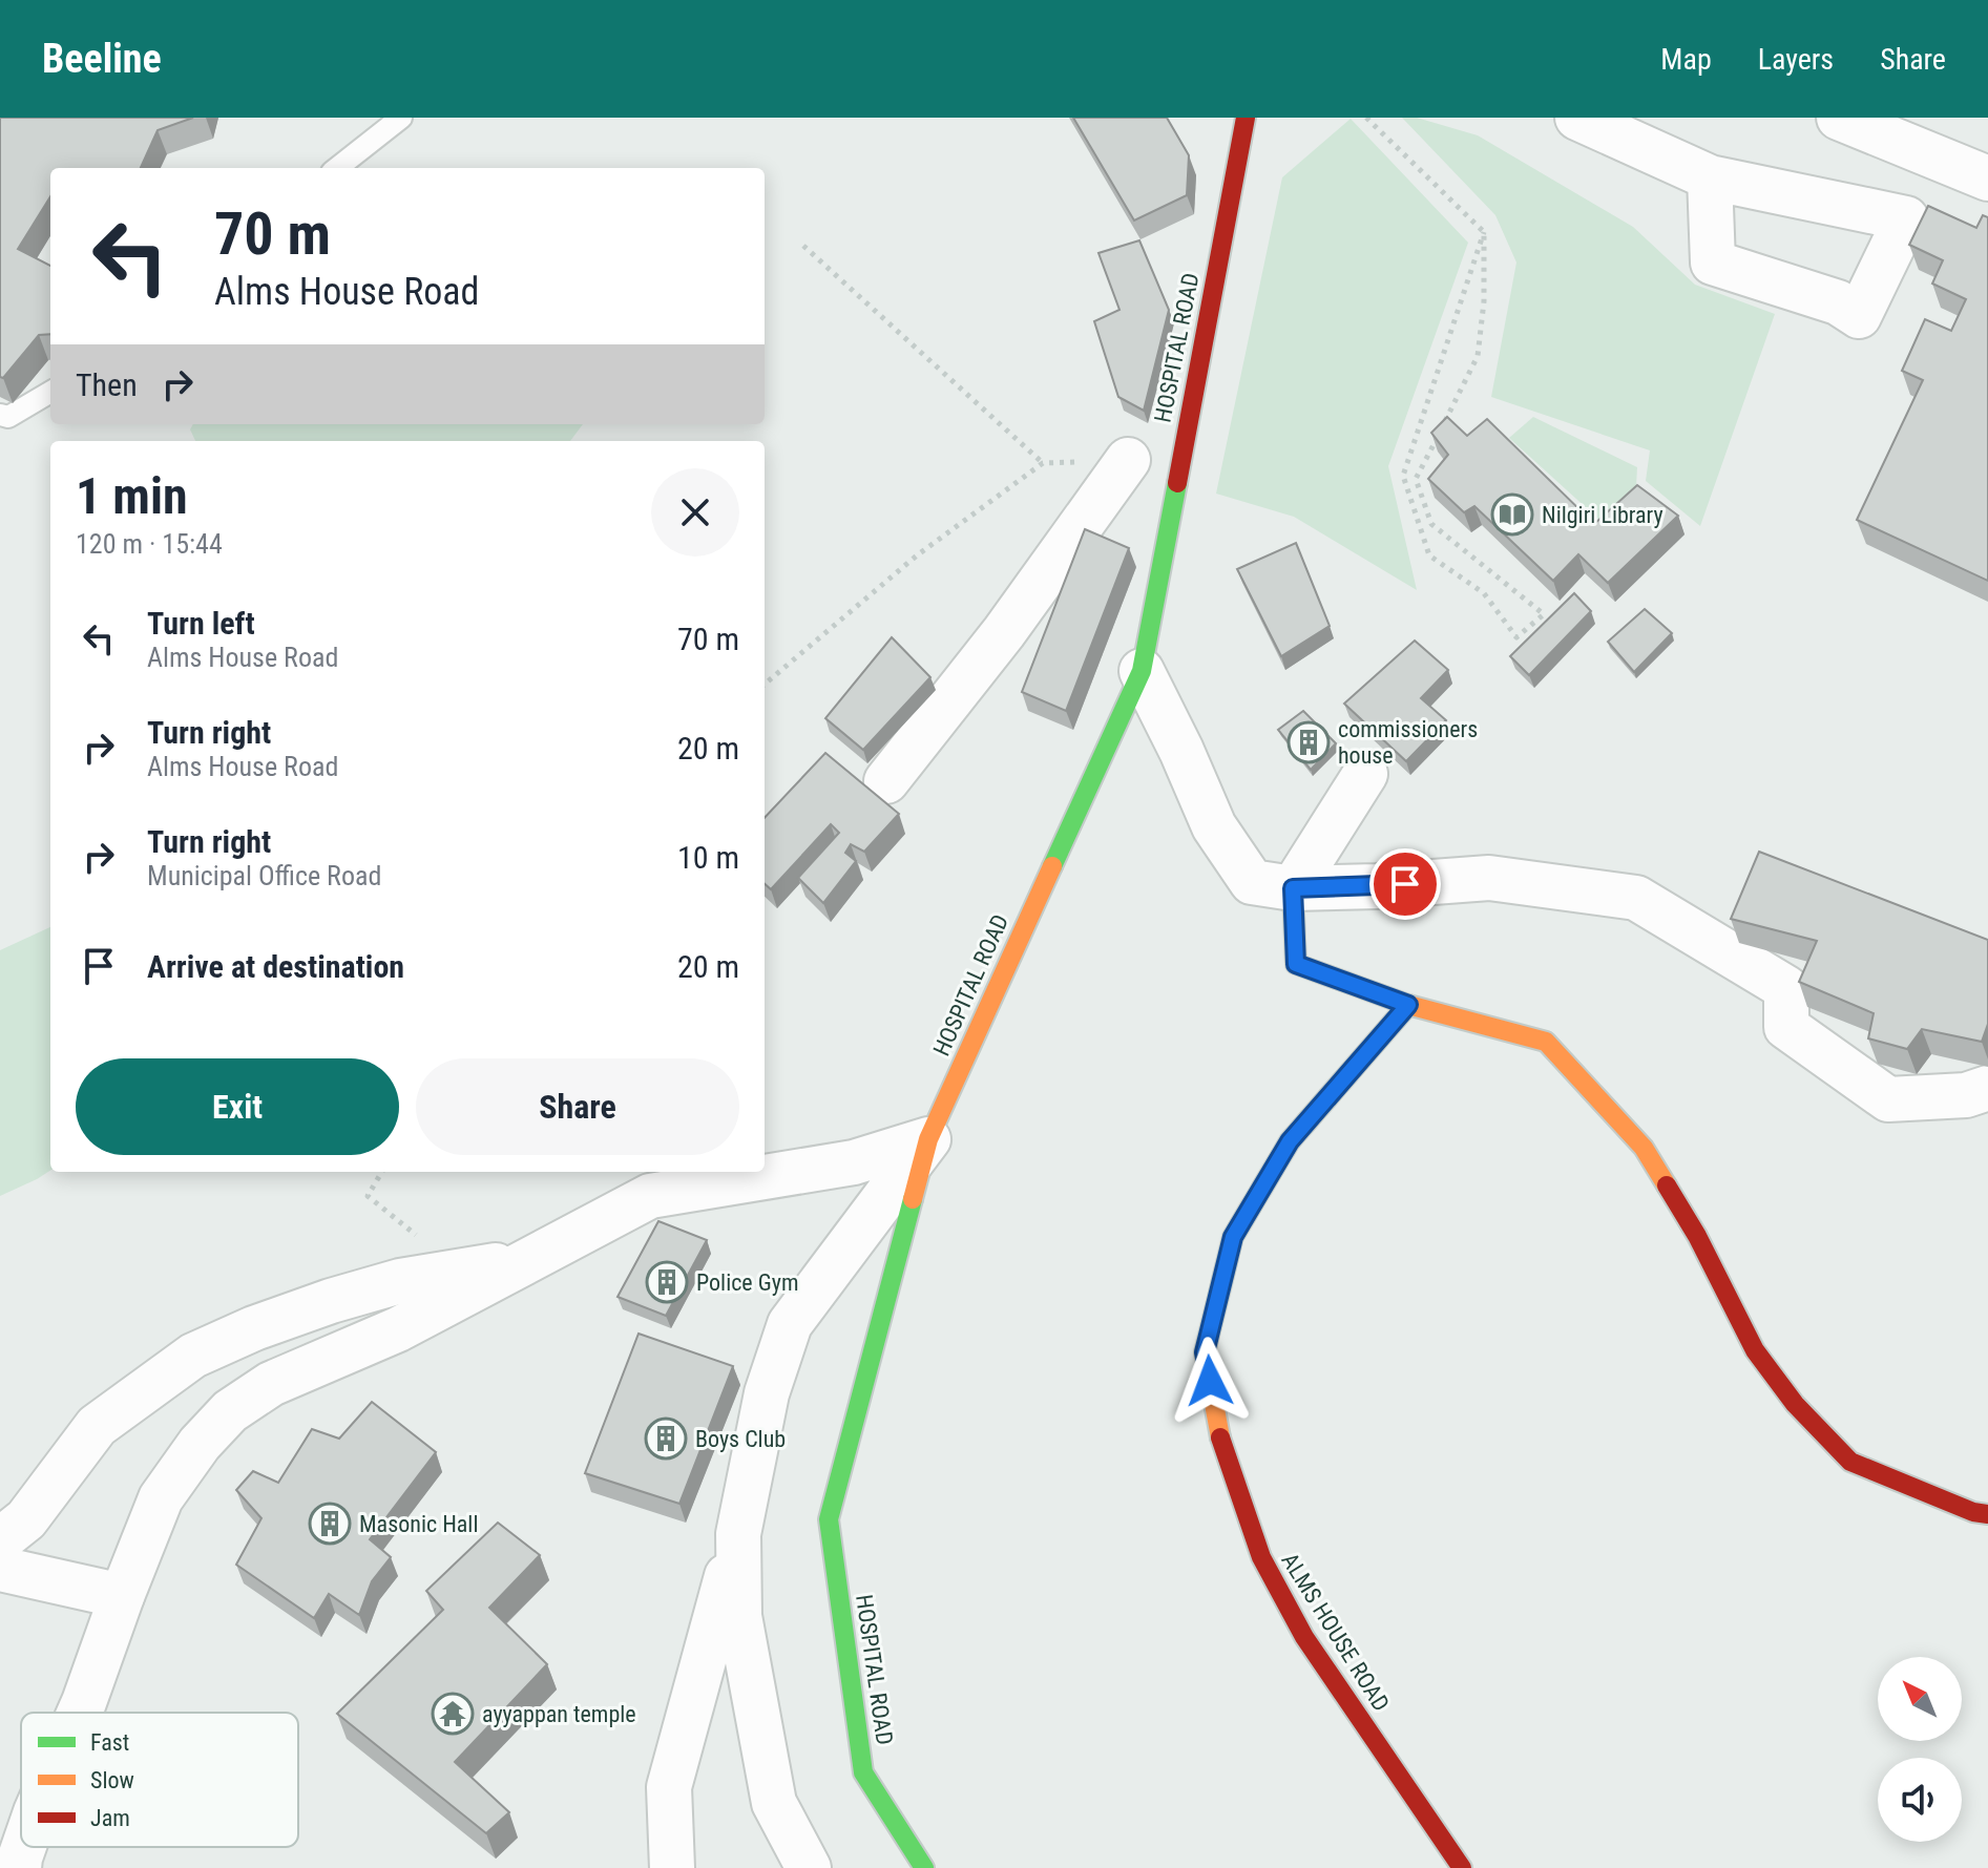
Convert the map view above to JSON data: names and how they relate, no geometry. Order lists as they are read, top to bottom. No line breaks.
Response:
{"streets":{"street":["HOSPITAL ROAD","ALMS HOUSE ROAD"]},"places":{"library":["Nilgiri Library"],"building":["commissioners house","Police Gym","Boys Club","Masonic Hall"],"temple":["ayyappan temple"]},"legend":["Fast","Slow","Jam"],"north":"top left","page":{"header":"Beeline","nav":["Map","Layers","Share"],"turn":["70 m","Alms House Road"],"then":"Then","heading":["1 min","120 m · 15:44"],"list":[{"name":"Turn left","note":"Alms House Road","value":"70 m"},{"name":"Turn right","note":"Alms House Road","value":"20 m"},{"name":"Turn right","note":"Municipal Office Road","value":"10 m"},{"name":"Arrive at destination","value":"20 m"}],"buttons":["Exit","Share"]}}
